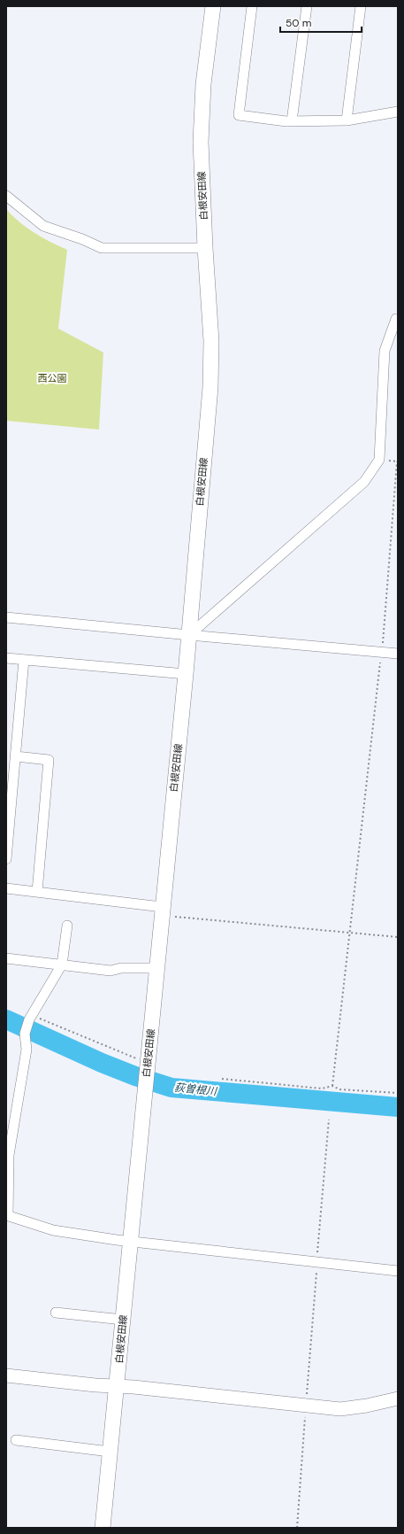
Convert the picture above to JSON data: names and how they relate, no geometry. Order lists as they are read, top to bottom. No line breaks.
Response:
{"streets":{"main road":["白根安田線"]},"water":["荻曽根川"],"parks":["西公園"],"scale_bar":"50 m"}
